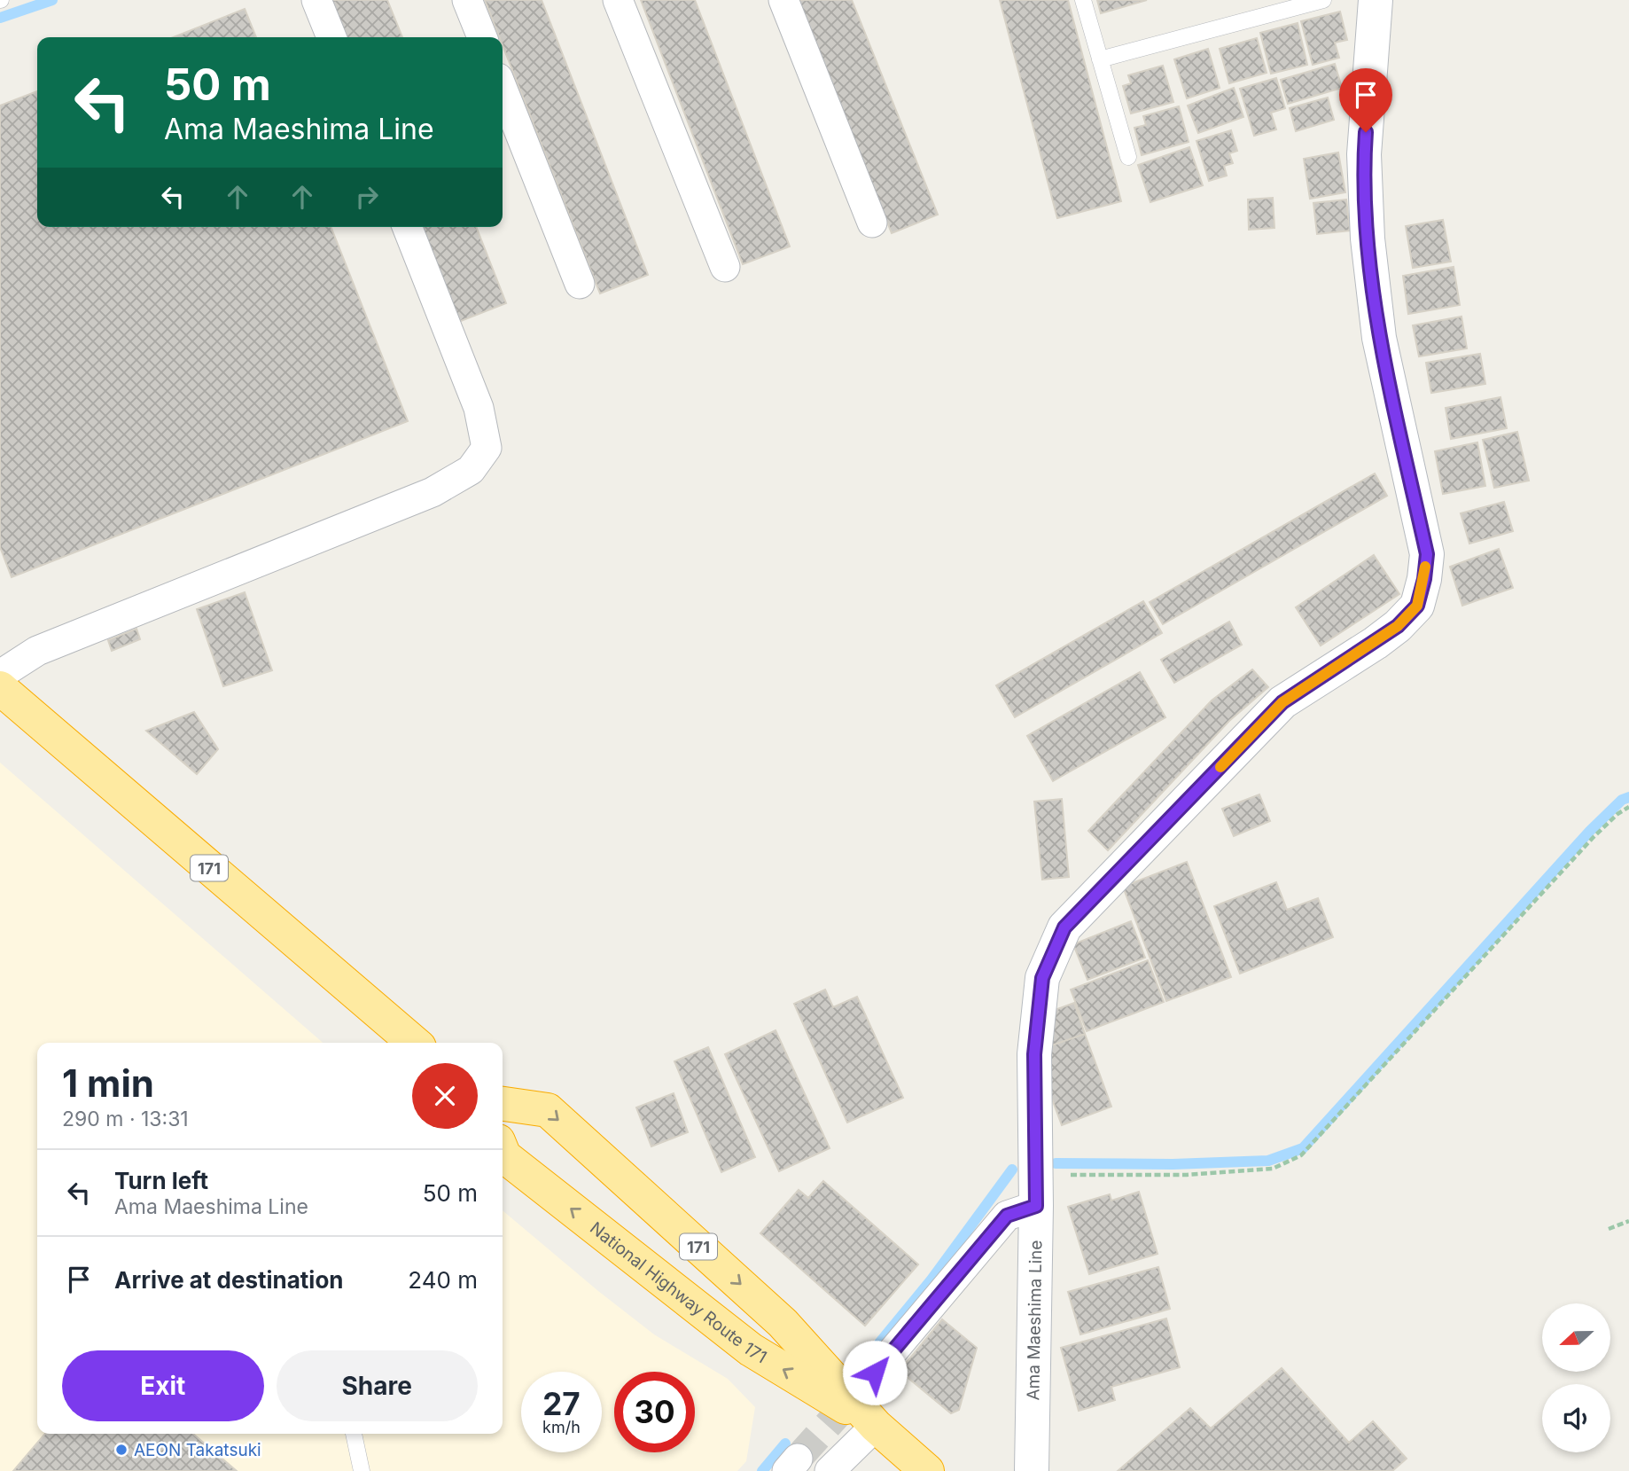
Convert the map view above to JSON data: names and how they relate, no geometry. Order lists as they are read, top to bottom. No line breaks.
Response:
{"streets":{"highway":["171","National Highway Route 171"],"main road":["Ama Maeshima Line"]},"places":["AEON Takatsuki"],"north":"left","page":{"turn":["50 m","Ama Maeshima Line"],"heading":["1 min","290 m · 13:31"],"list":[{"name":"Turn left","note":"Ama Maeshima Line","value":"50 m"},{"name":"Arrive at destination","value":"240 m"}],"buttons":["Exit","Share"],"speed":"27 km/h","limit":"30"}}
